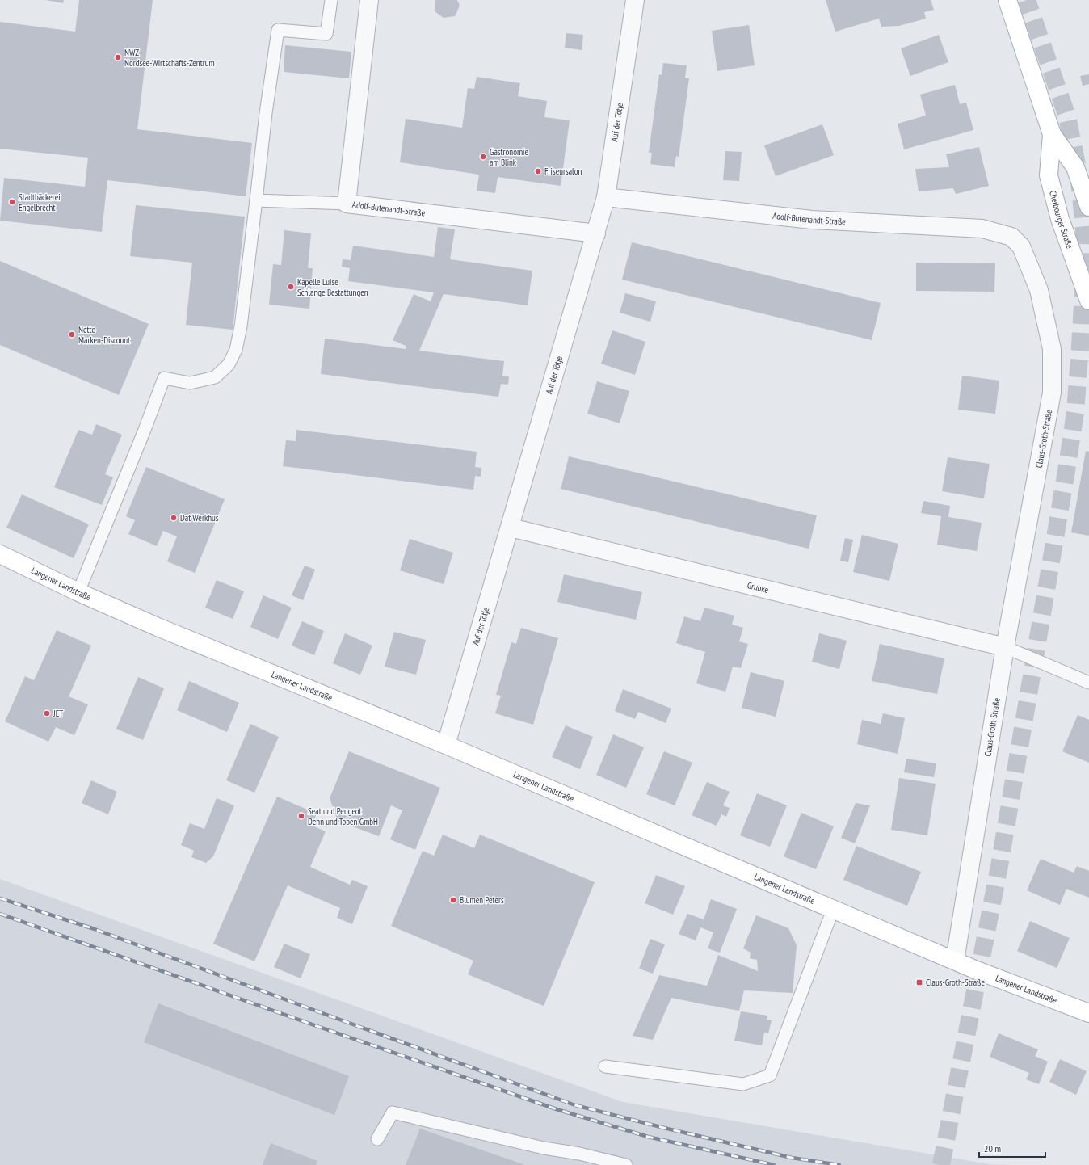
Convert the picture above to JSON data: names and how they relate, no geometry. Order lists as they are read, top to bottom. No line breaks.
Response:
{"streets":{"main road":["Cherbourger Straße","Langener Landstraße"],"street":["Auf der Tötje","Adolf-Butenandt-Straße","Claus-Groth-Straße","Grubke"]},"crossings":[["Auf der Tötje","Adolf-Butenandt-Straße"],["Auf der Tötje","Langener Landstraße"],["Auf der Tötje","Grubke"],["Adolf-Butenandt-Straße","Claus-Groth-Straße"],["Claus-Groth-Straße","Langener Landstraße"],["Claus-Groth-Straße","Grubke"]],"places":{"other":["NWZ Nordsee-Wirtschafts-Zentrum","Gastronomie am Blink","Friseursalon","Stadtbäckerei Engelbrecht","Kapelle Luise Schlange Bestattungen","Netto Marken-Discount","Dat Werkhus","JET","Seat und Peugeot Dehn und Toben GmbH","Blumen Peters"],"transit":["Claus-Groth-Straße"]},"scale_bar":"20 m"}
